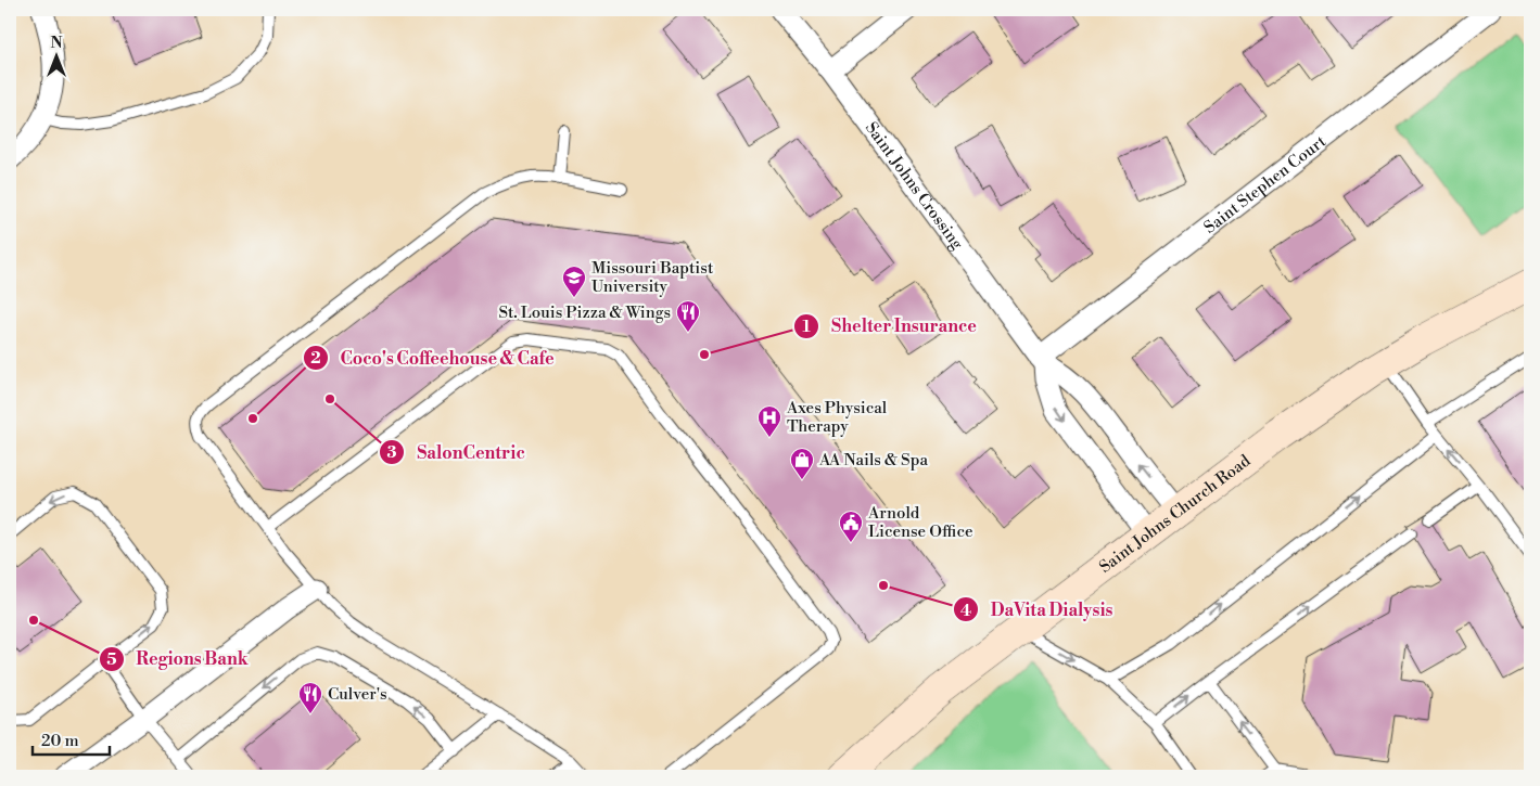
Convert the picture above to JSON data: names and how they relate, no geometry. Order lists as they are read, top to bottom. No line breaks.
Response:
{"streets":{"street":["Saint Stephen Court","Saint Johns Crossing","Saint Johns Church Road"]},"crossings":[["Saint Stephen Court","Saint Johns Crossing"],["Saint Johns Crossing","Saint Johns Church Road"]],"places":{"school or university":["Missouri Baptist University"],"restaurant":["St. Louis Pizza & Wings","Culver's"],"other":["Shelter Insurance","SalonCentric","Coco's Coffeehouse & Cafe","DaVita Dialysis","Regions Bank"],"hospital":["Axes Physical Therapy"],"shop":["AA Nails & Spa"],"public building":["Arnold License Office"]},"scale_bar":"20 m","north":"top"}
